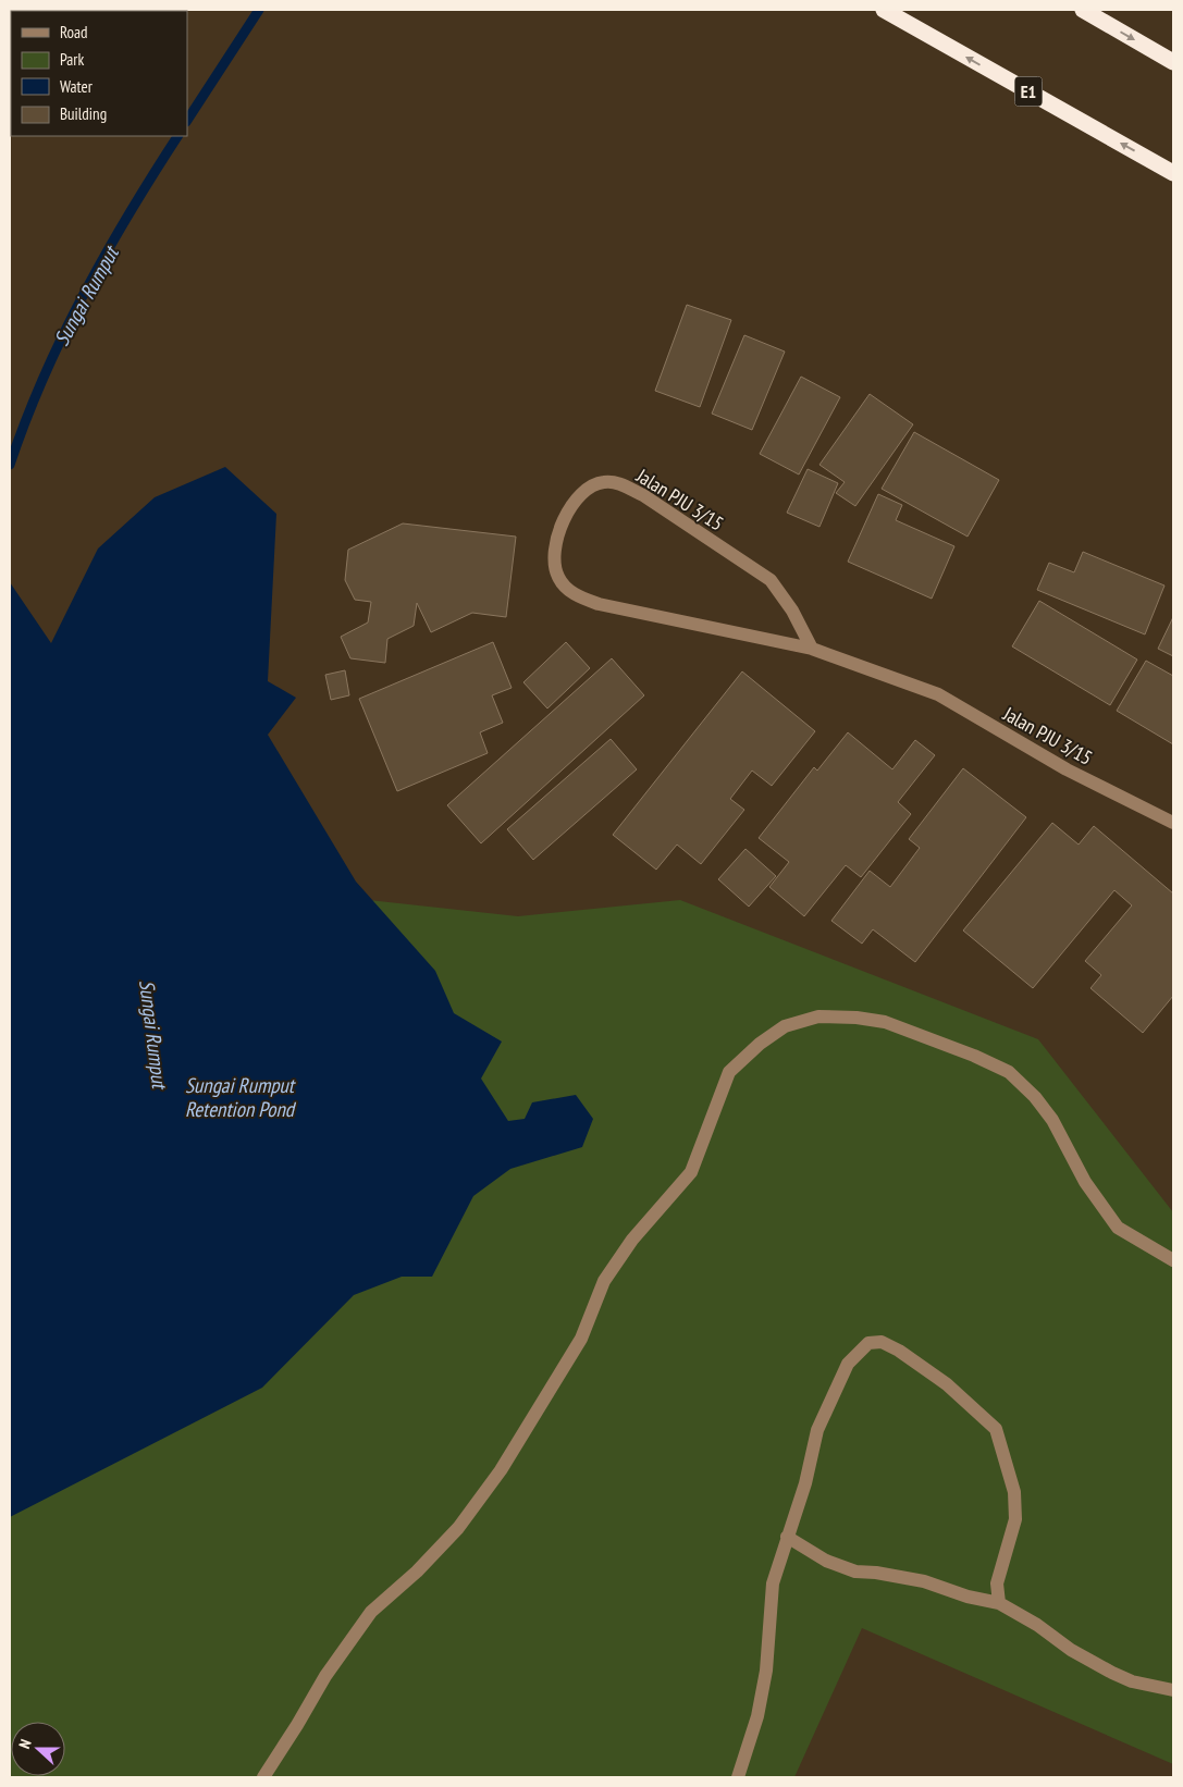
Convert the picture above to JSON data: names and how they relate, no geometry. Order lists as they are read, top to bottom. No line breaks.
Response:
{"streets":{"highway":["E1"],"street":["Jalan PJU 3/15"]},"water":["Sungai Rumput","Sungai Rumput Retention Pond"],"legend":["Road","Park","Water","Building"],"north":"left"}
